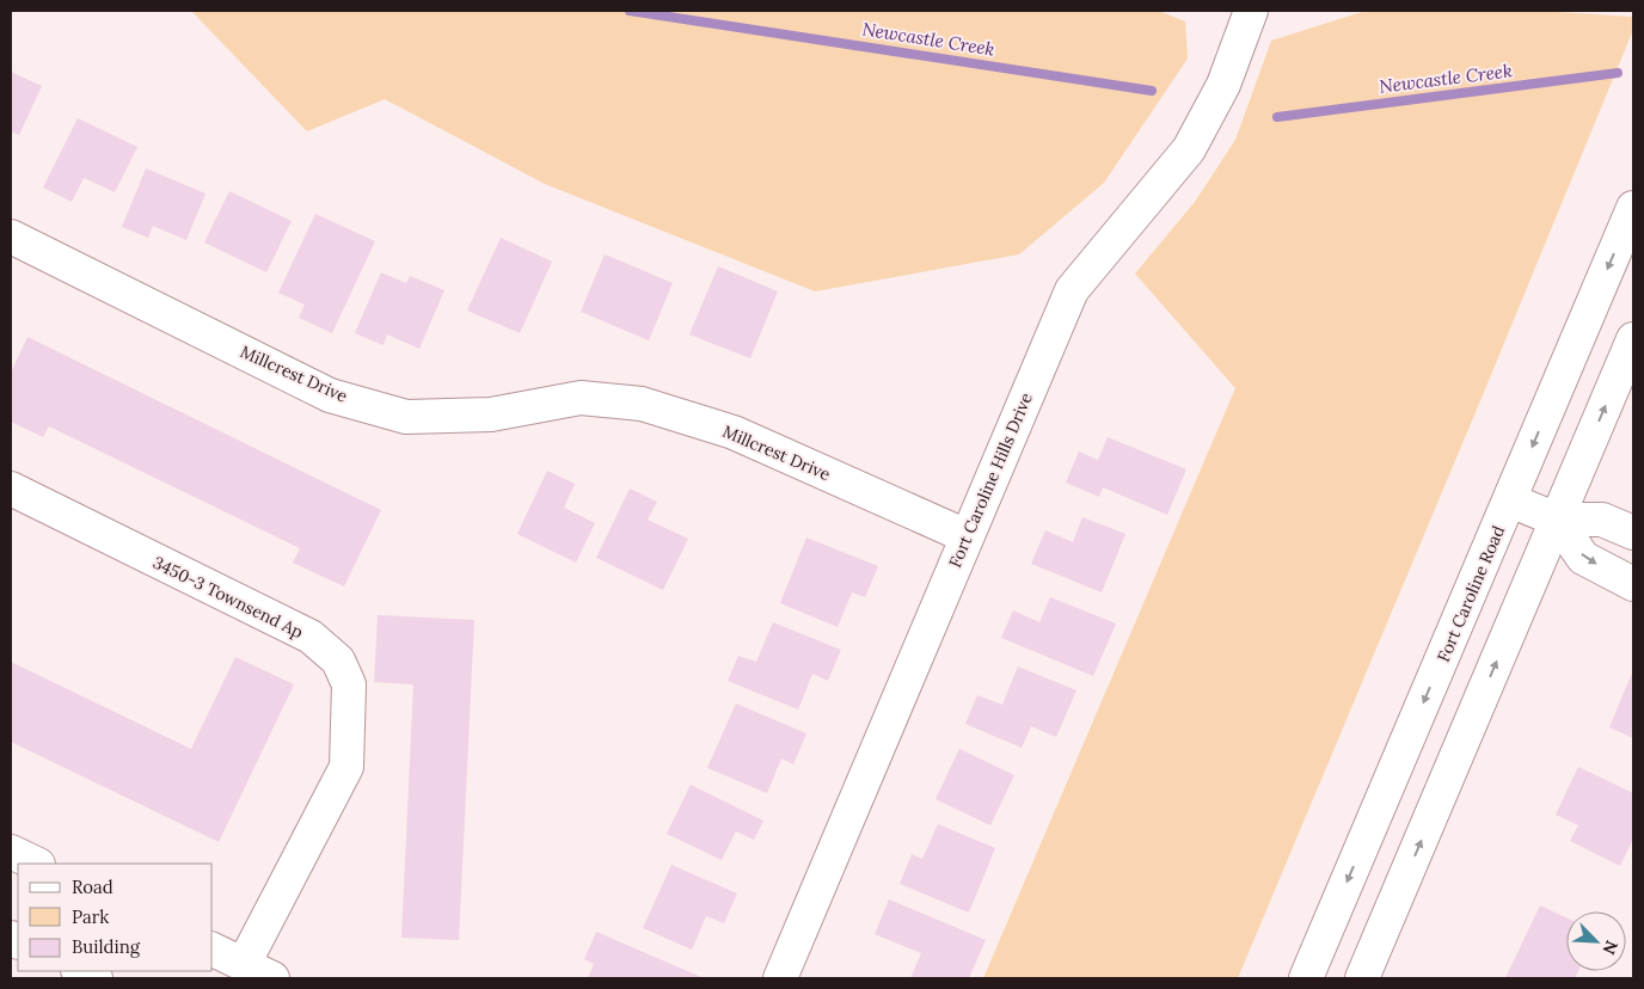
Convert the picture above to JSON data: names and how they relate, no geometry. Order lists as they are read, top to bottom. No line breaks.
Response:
{"streets":{"street":["Millcrest Drive","Fort Caroline Hills Drive","Fort Caroline Road","3450-3 Townsend Ap"]},"crossings":[["Millcrest Drive","Fort Caroline Hills Drive"]],"water":["Newcastle Creek"],"legend":["Road","Park","Building"],"north":"bottom right"}
